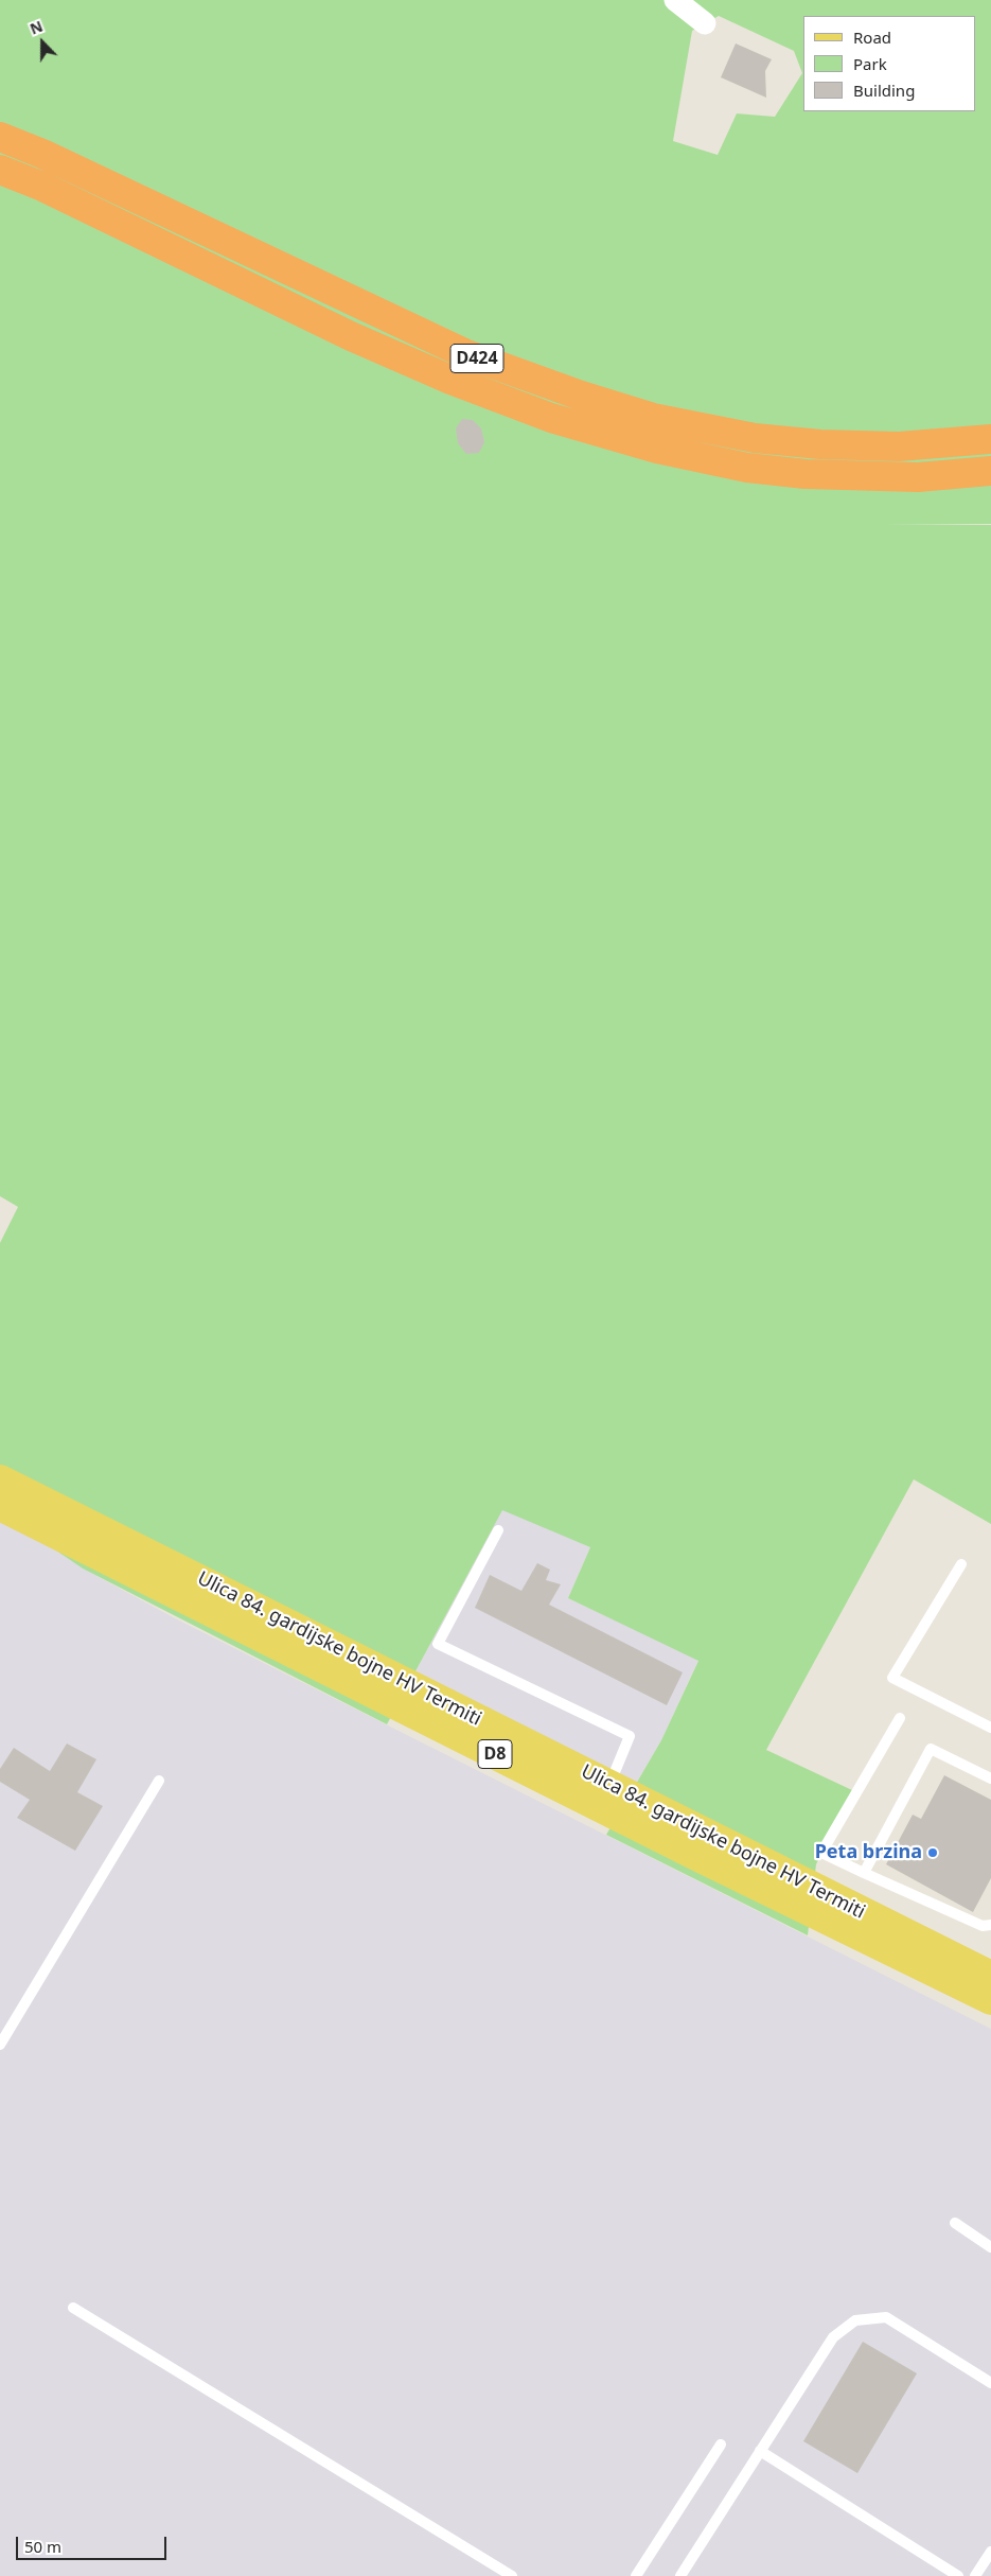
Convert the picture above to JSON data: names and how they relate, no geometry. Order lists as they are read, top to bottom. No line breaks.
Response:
{"streets":{"highway":["D424"],"main road":["Ulica 84. gardijske bojne HV Termiti","D8"]},"places":["Peta brzina"],"legend":["Road","Park","Building"],"scale_bar":"50 m","north":"top"}
